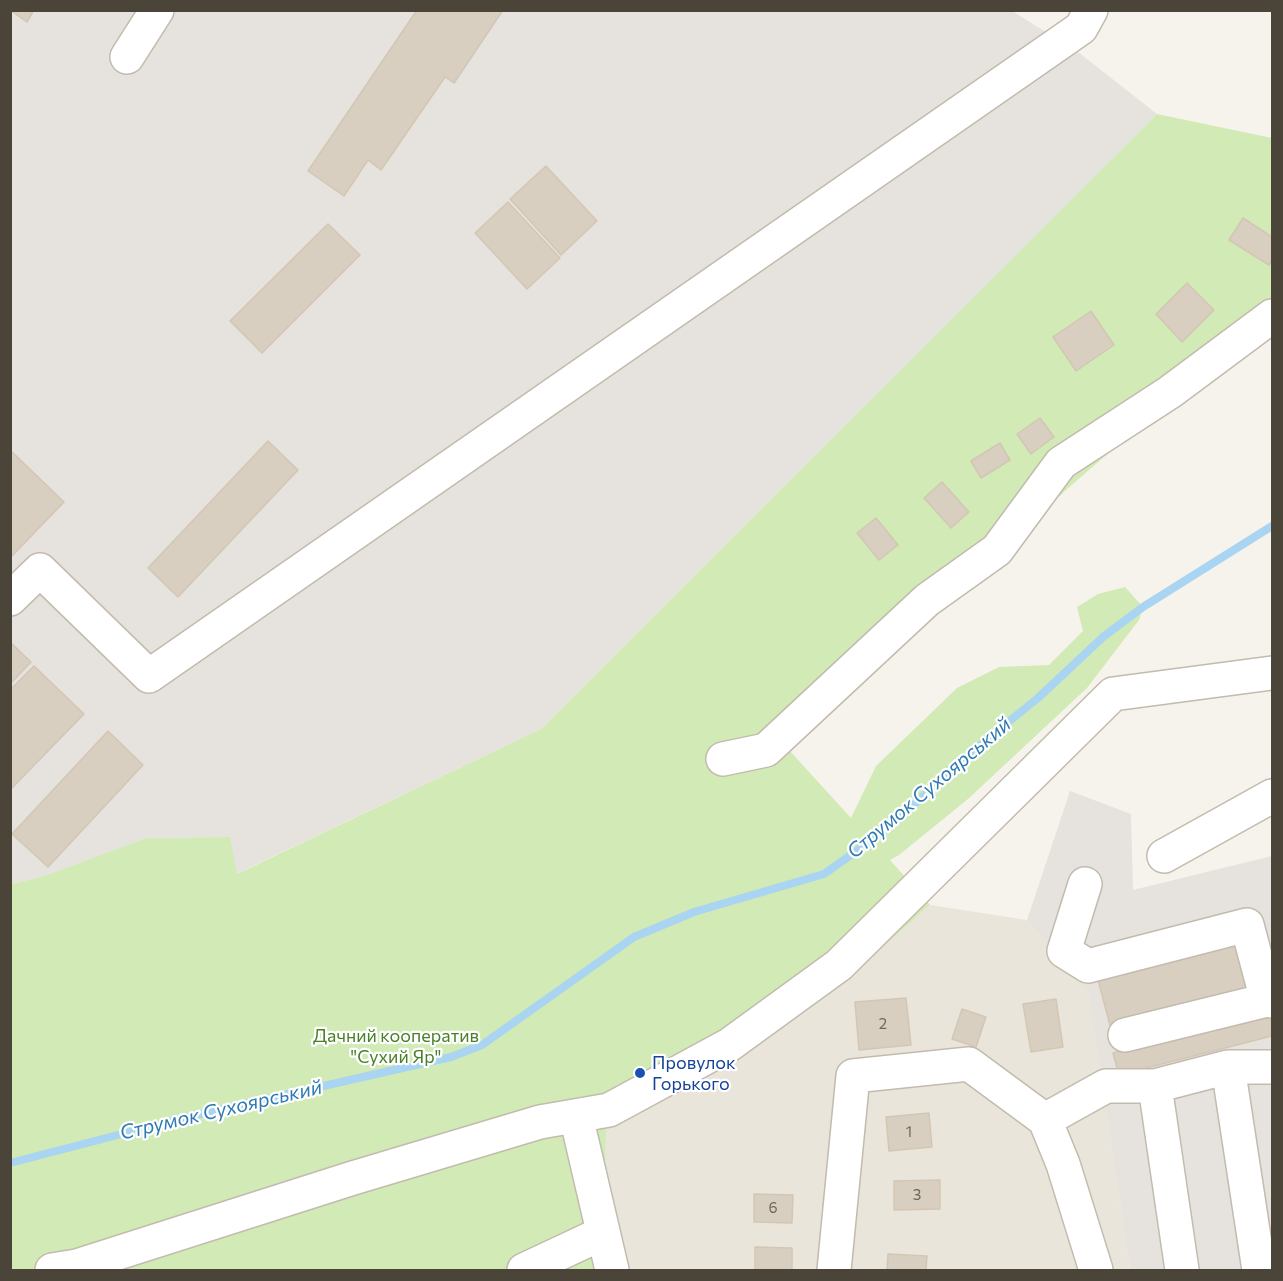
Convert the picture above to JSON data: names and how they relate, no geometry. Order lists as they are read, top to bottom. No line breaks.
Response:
{"water":["Струмок Сухоярський"],"parks":["Дачний кооператив \"Сухий Яр\""],"places":["Провулок Горького"],"house_numbers":["2","1","3","6"]}
